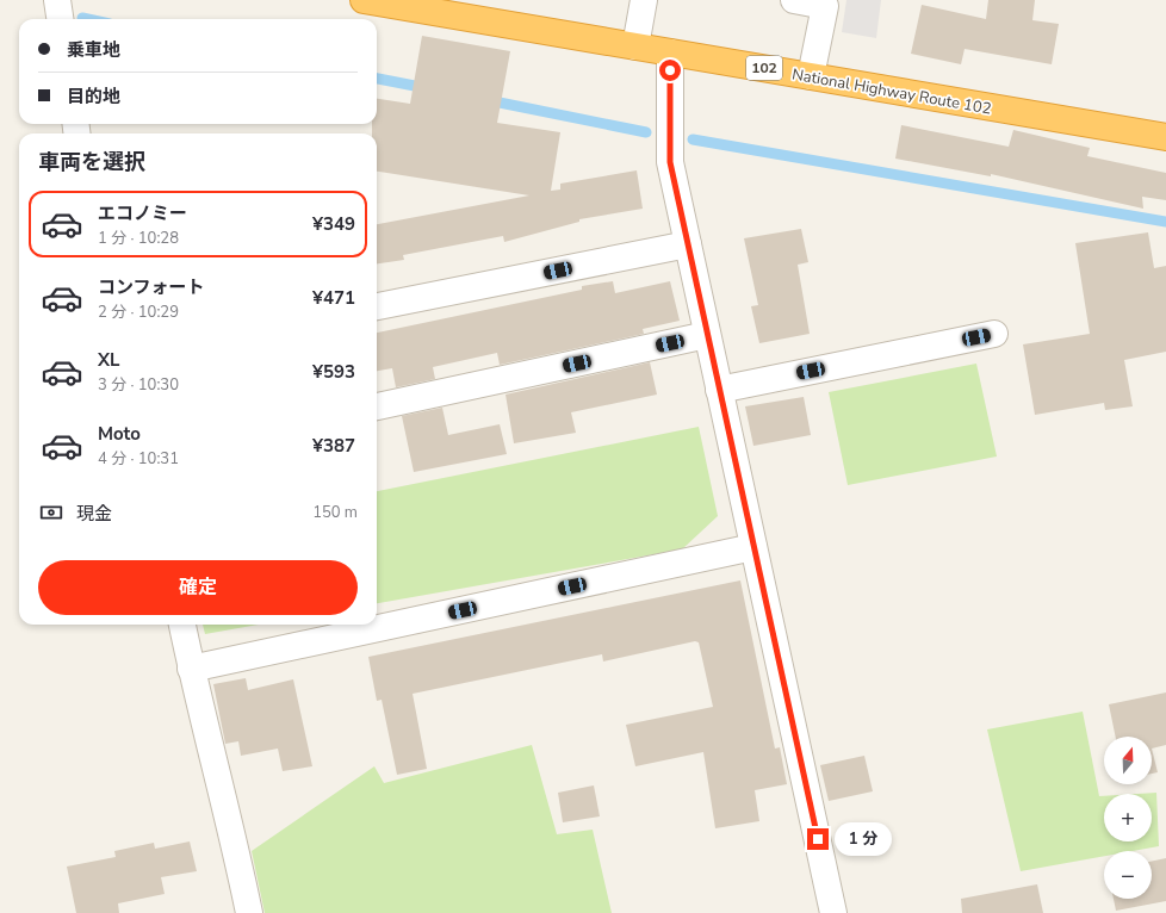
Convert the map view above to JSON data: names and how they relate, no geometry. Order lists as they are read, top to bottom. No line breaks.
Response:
{"streets":{"highway":["102","National Highway Route 102"]},"north":"top","page":{"banner":["乗車地","目的地"],"heading":"車両を選択","list":[{"name":"エコノミー","note":"1 分 · 10:28","value":"¥349"},{"name":"コンフォート","note":"2 分 · 10:29","value":"¥471"},{"name":"XL","note":"3 分 · 10:30","value":"¥593"},{"name":"Moto","note":"4 分 · 10:31","value":"¥387"}],"pay":["現金","150 m"],"buttons":"確定","map_buttons":["+","−"],"bubble":"1 分"}}
